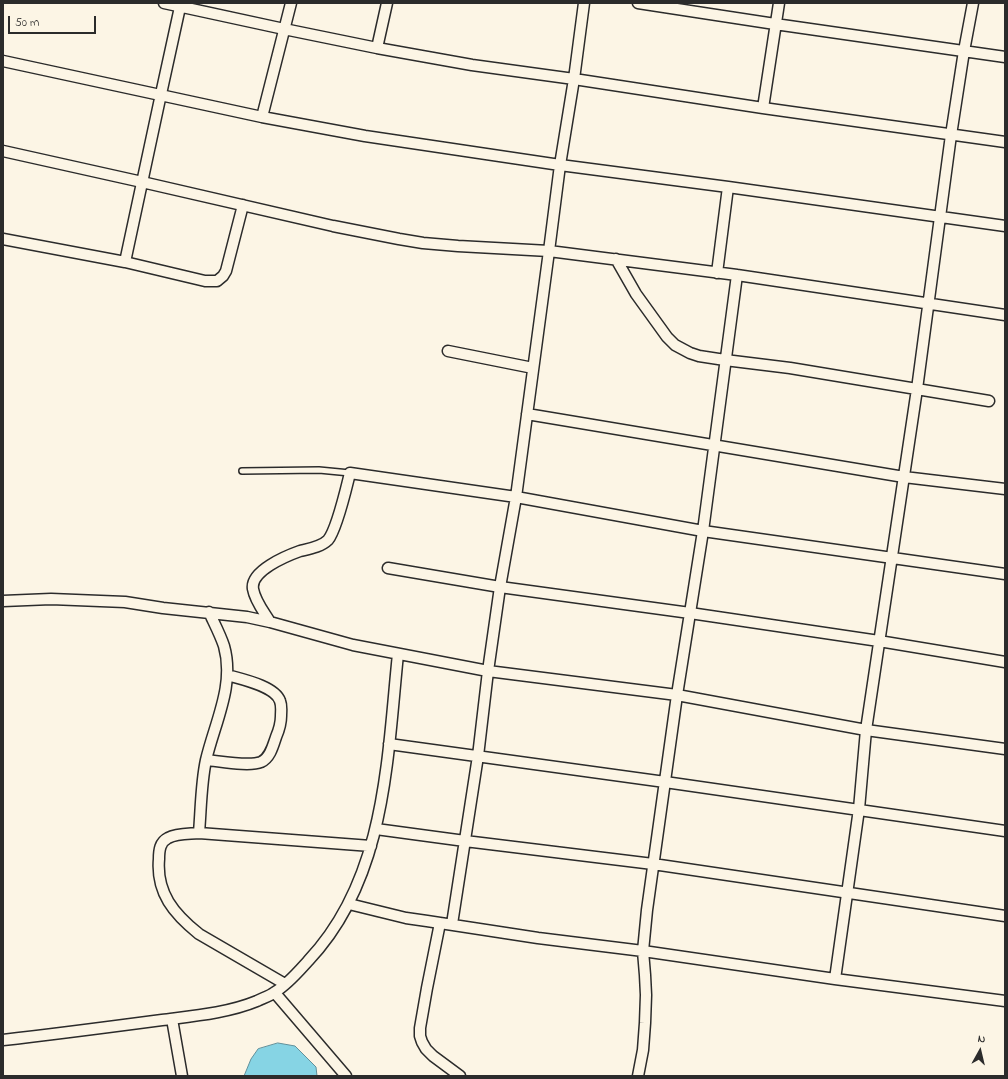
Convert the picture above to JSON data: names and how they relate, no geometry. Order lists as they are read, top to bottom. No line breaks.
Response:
{"scale_bar":"50 m","north":"top"}
